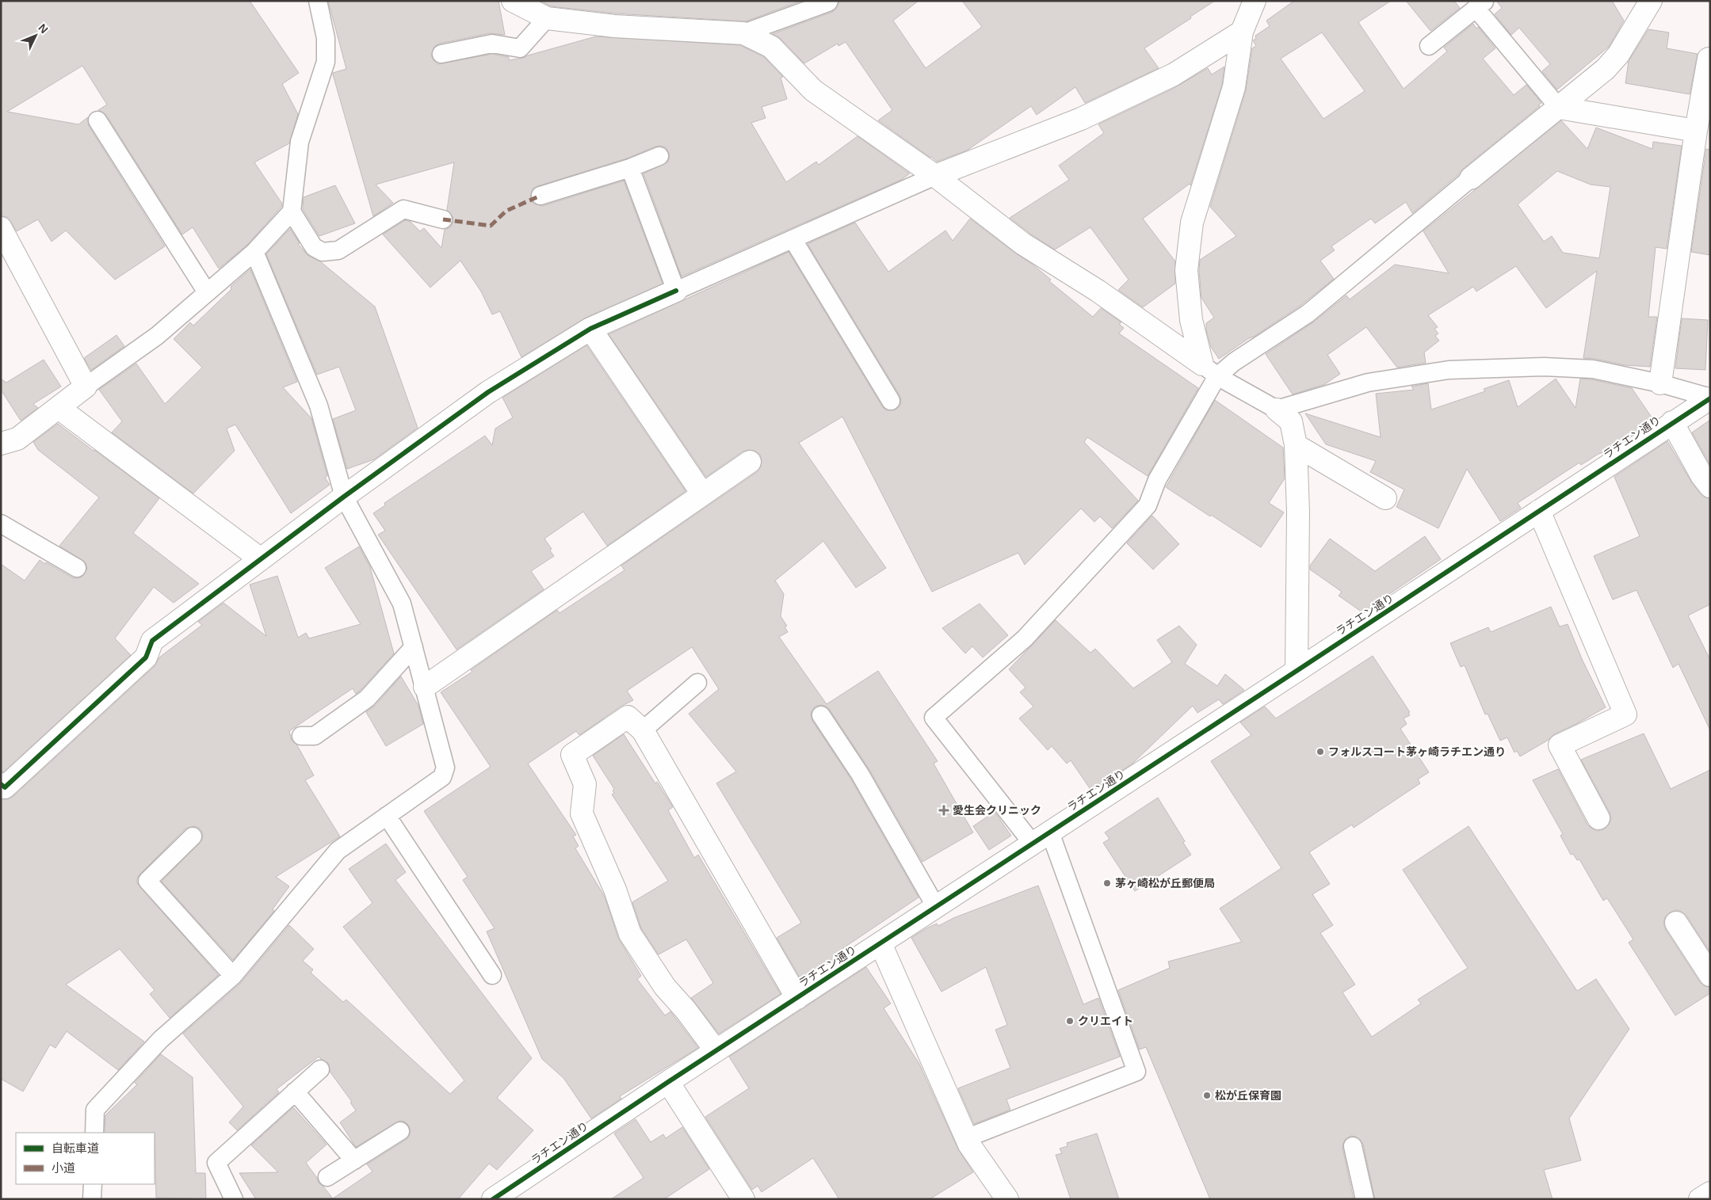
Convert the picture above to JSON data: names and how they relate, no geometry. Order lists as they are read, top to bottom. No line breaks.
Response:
{"streets":{"street":["ラチエン通り"]},"places":{"other":["フォルスコート茅ヶ崎ラチエン通り","茅ヶ崎松が丘郵便局","クリエイト","松が丘保育園"],"health":["愛生会クリニック"]},"legend":["自転車道","小道"],"north":"top right"}
